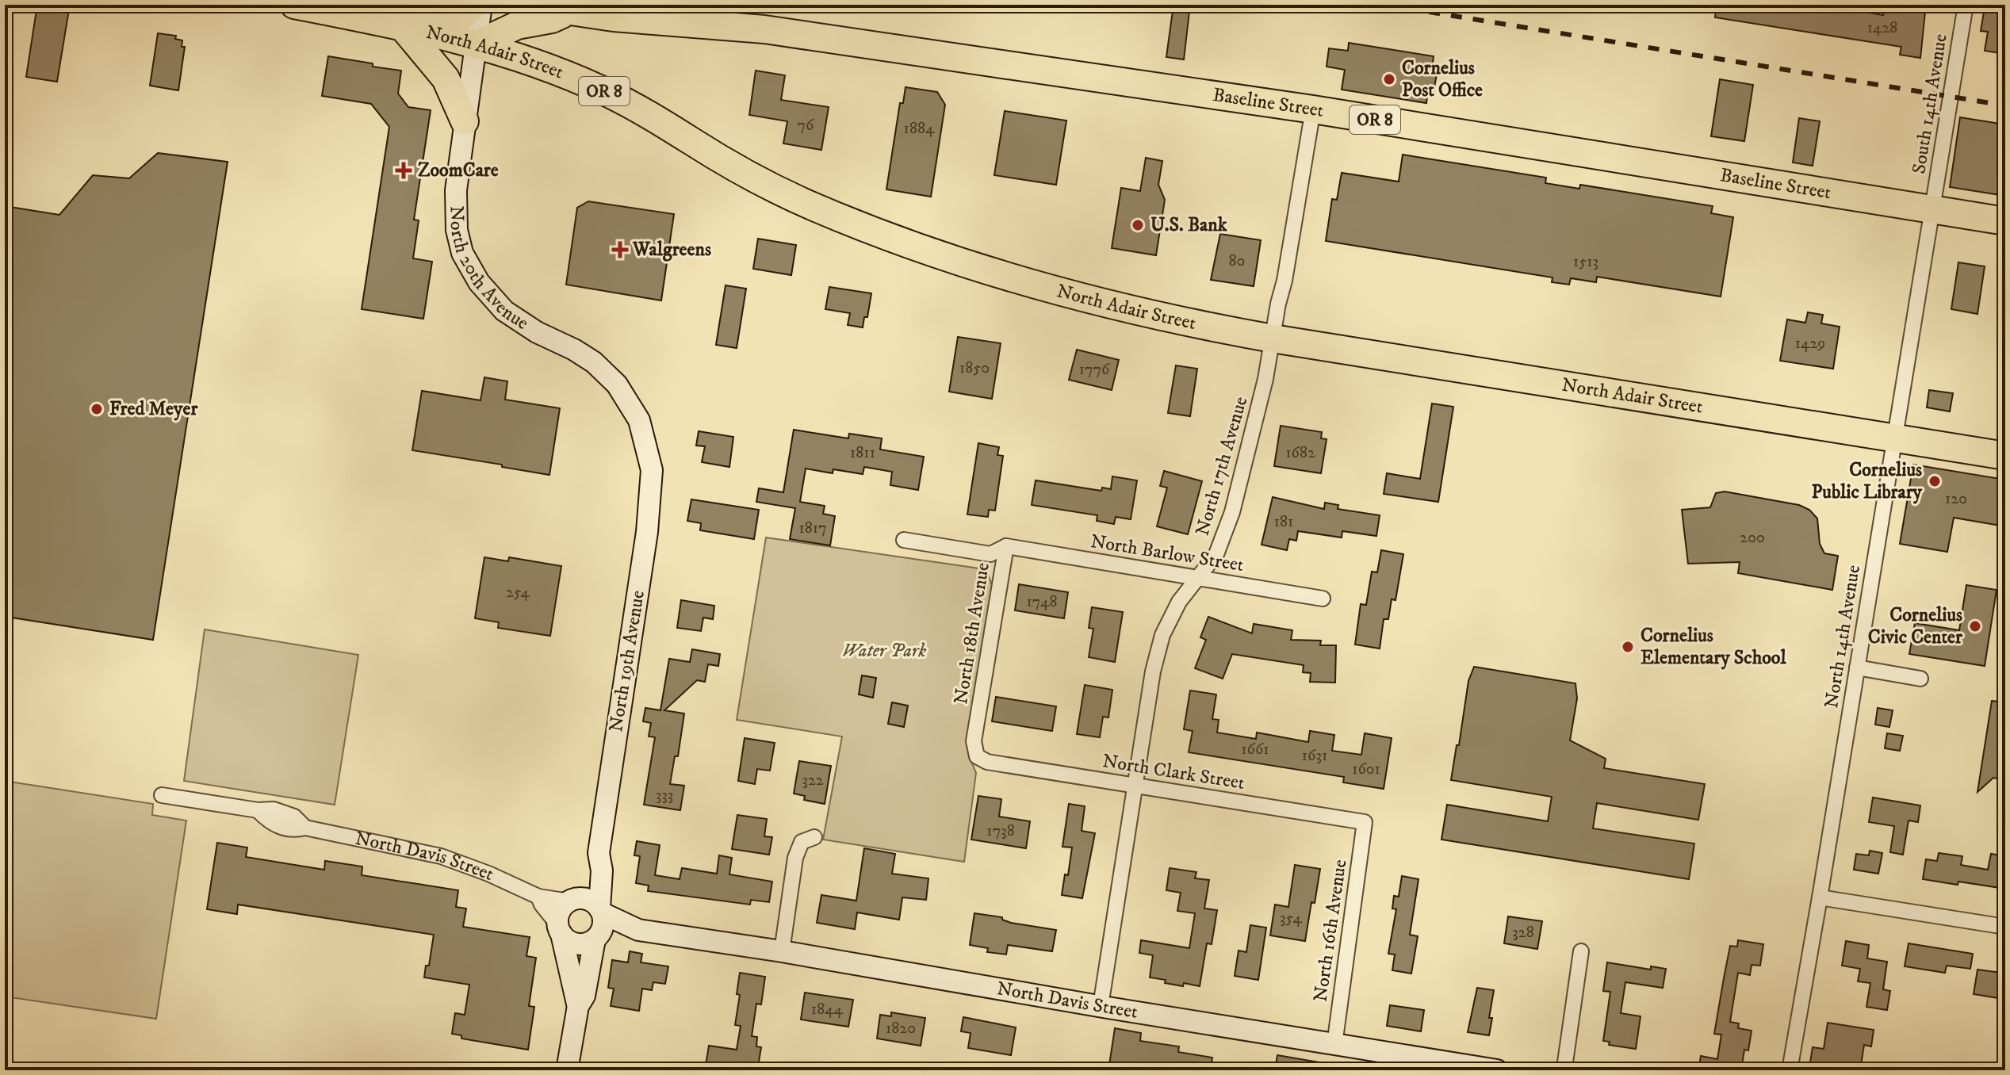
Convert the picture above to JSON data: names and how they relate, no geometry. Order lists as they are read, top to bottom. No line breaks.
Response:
{"streets":{"highway":["North Adair Street","OR 8","Baseline Street"],"main road":["North 20th Avenue","North 19th Avenue","North Davis Street"],"street":["South 14th Avenue","North 17th Avenue","North Barlow Street","North 18th Avenue","North 14th Avenue","North Clark Street","North 16th Avenue"]},"crossings":[["North Adair Street","North 20th Avenue"],["North Adair Street","North 17th Avenue"],["North Adair Street","North 14th Avenue"],["Baseline Street","South 14th Avenue"],["Baseline Street","North 17th Avenue"],["Baseline Street","North 14th Avenue"],["South 14th Avenue","North 14th Avenue"],["North 20th Avenue","North 19th Avenue"],["North 17th Avenue","North Barlow Street"],["North 17th Avenue","North Clark Street"],["North 17th Avenue","North Davis Street"],["North Barlow Street","North 18th Avenue"],["North 18th Avenue","North Clark Street"],["North 19th Avenue","North Davis Street"],["North Clark Street","North 16th Avenue"],["North Davis Street","North 16th Avenue"]],"parks":["Water Park"],"places":{"other":["Cornelius Post Office","U.S. Bank","Fred Meyer","Cornelius Public Library","Cornelius Civic Center","Cornelius Elementary School"],"health":["ZoomCare","Walgreens"]},"house_numbers":["1428","76","1884","80","1513","1429","1850","1776","1811","1682","120","181","1817","200","254","1748","1661","1631","1601","322","333","1738","354","328","1844","1820"]}
